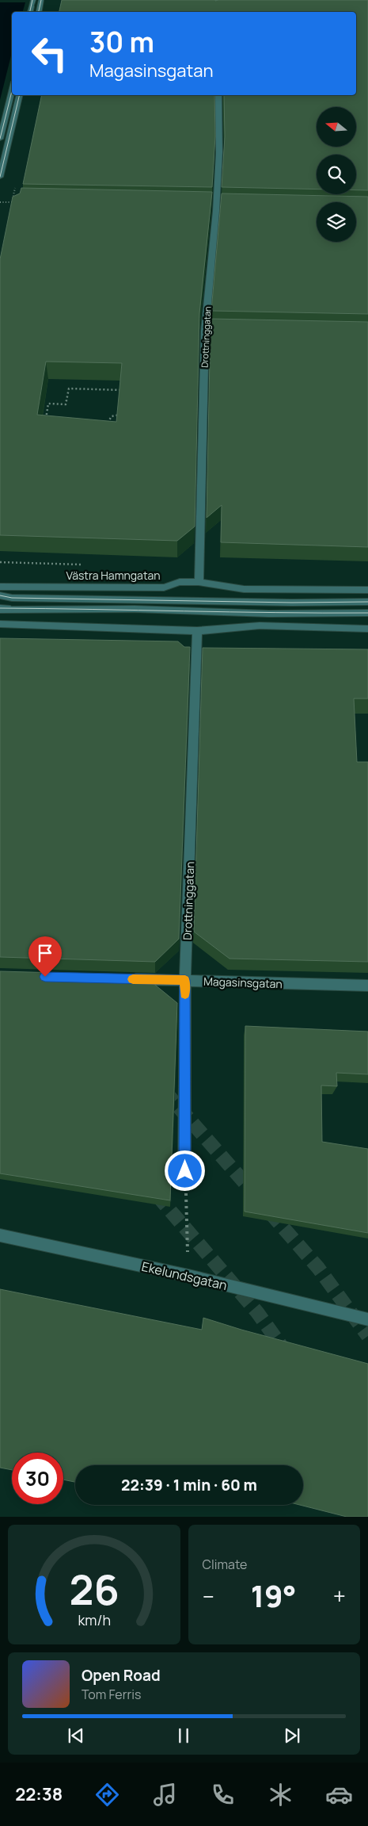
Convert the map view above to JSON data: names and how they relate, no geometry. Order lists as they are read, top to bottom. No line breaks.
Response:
{"streets":{"street":["Drottninggatan","Västra Hamngatan","Magasinsgatan","Ekelundsgatan"]},"crossings":[["Drottninggatan","Västra Hamngatan"],["Drottninggatan","Magasinsgatan"]],"north":"left","page":{"turn":["30 m","Magasinsgatan"],"limit":"30","trip":"22:39 · 1 min · 60 m","tile":"Climate","heat":["−","19°","+"],"song":["Open Road","Tom Ferris"],"tabs":"22:38","gauge":["26","km/h"]}}
